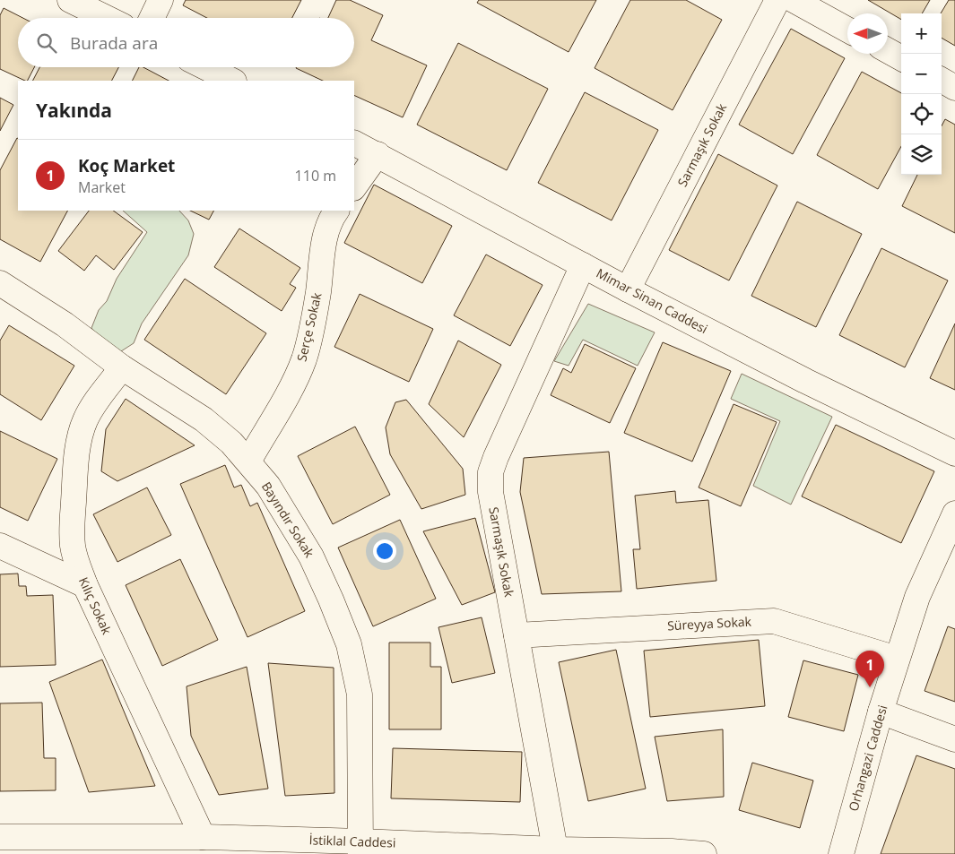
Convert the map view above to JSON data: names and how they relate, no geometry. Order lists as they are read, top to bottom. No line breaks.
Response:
{"streets":{"street":["Sarmaşık Sokak","Mimar Sinan Caddesi","Serçe Sokak","Bayındır Sokak","Kılıç Sokak","Süreyya Sokak","Orhangazi Caddesi","İstiklal Caddesi"]},"crossings":[["Sarmaşık Sokak","Mimar Sinan Caddesi"],["Sarmaşık Sokak","Süreyya Sokak"],["Sarmaşık Sokak","İstiklal Caddesi"],["Serçe Sokak","Bayındır Sokak"],["Bayındır Sokak","Kılıç Sokak"],["Bayındır Sokak","İstiklal Caddesi"],["Kılıç Sokak","İstiklal Caddesi"],["Süreyya Sokak","Orhangazi Caddesi"]],"north":"left","page":{"map_buttons":["+","−"],"search":"Burada ara","heading":"Yakında","list":[{"mark":"1","name":"Koç Market","note":"Market","value":"110 m"}],"pins":"1"}}
